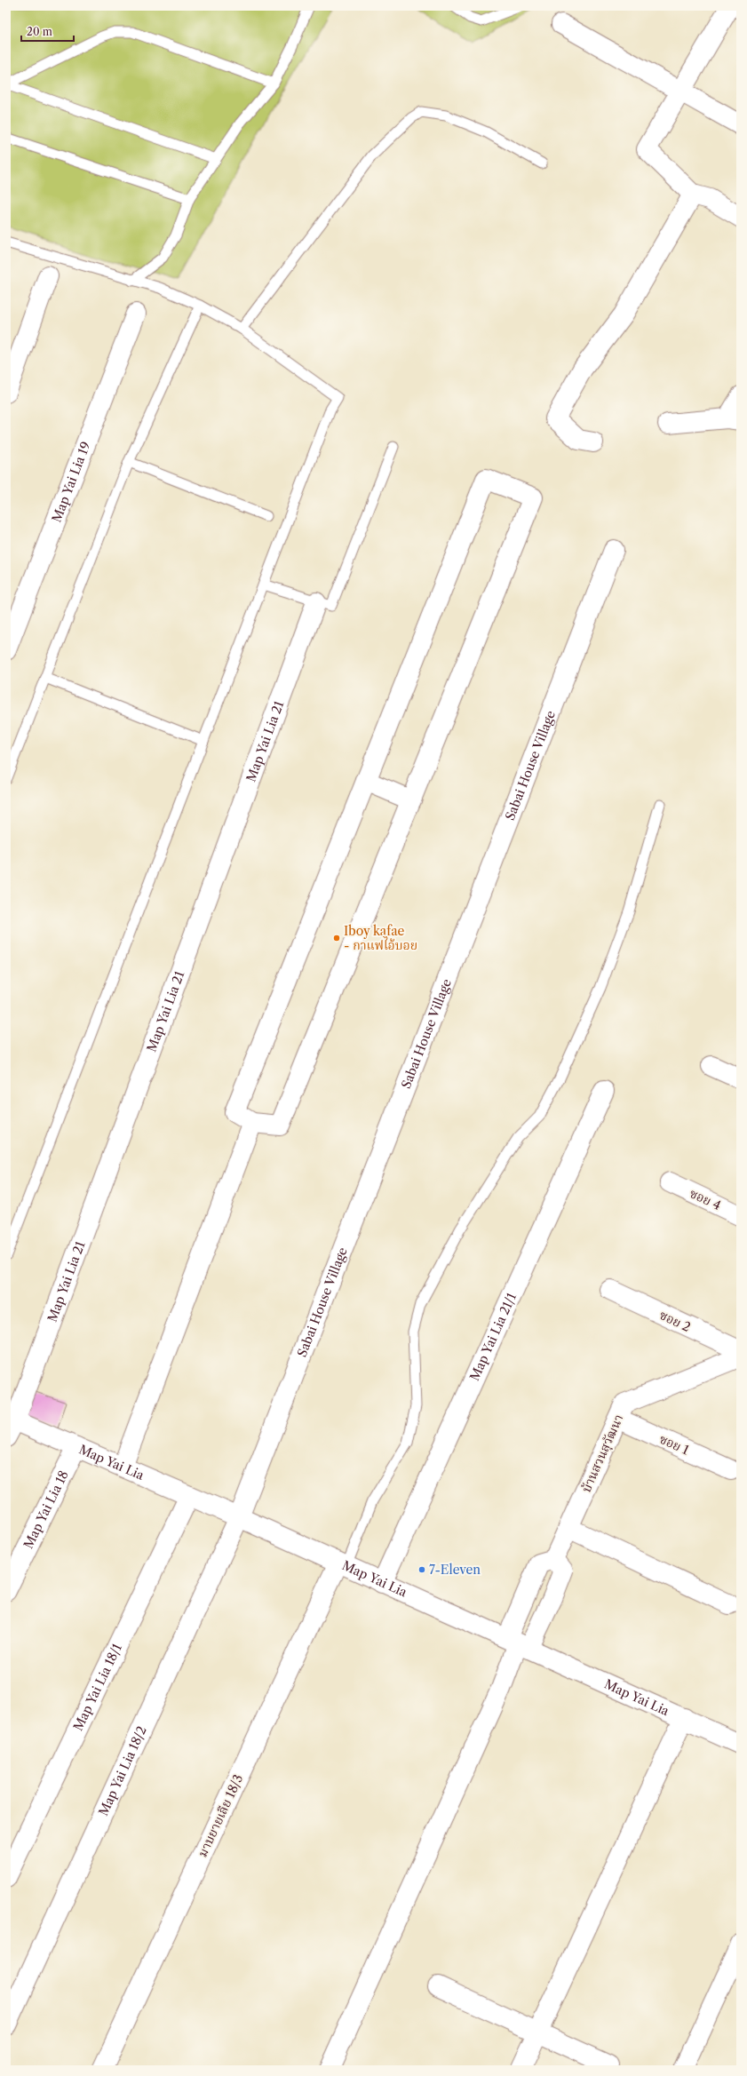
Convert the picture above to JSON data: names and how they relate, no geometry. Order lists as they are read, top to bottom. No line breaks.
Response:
{"streets":{"street":["Map Yai Lia 19","Map Yai Lia 21","Sabai House Village","ซอย 4","ซอย 2","Map Yai Lia 21/1","ซอย 1","บ้านสวนสุวัฒนา","Map Yai Lia","Map Yai Lia 18","Map Yai Lia 18/1","Map Yai Lia 18/2","มาบยายเลีย 18/3"]},"crossings":[["Map Yai Lia 21","Map Yai Lia"],["Sabai House Village","Map Yai Lia"],["Sabai House Village","Map Yai Lia 18/2"],["Map Yai Lia 21/1","Map Yai Lia"],["ซอย 1","บ้านสวนสุวัฒนา"],["Map Yai Lia","Map Yai Lia 18"],["Map Yai Lia","Map Yai Lia 18/1"],["Map Yai Lia","Map Yai Lia 18/2"],["Map Yai Lia","มาบยายเลีย 18/3"]],"places":["Iboy kafae - กาแฟไอ้บอย","7-Eleven"],"scale_bar":"20 m"}
